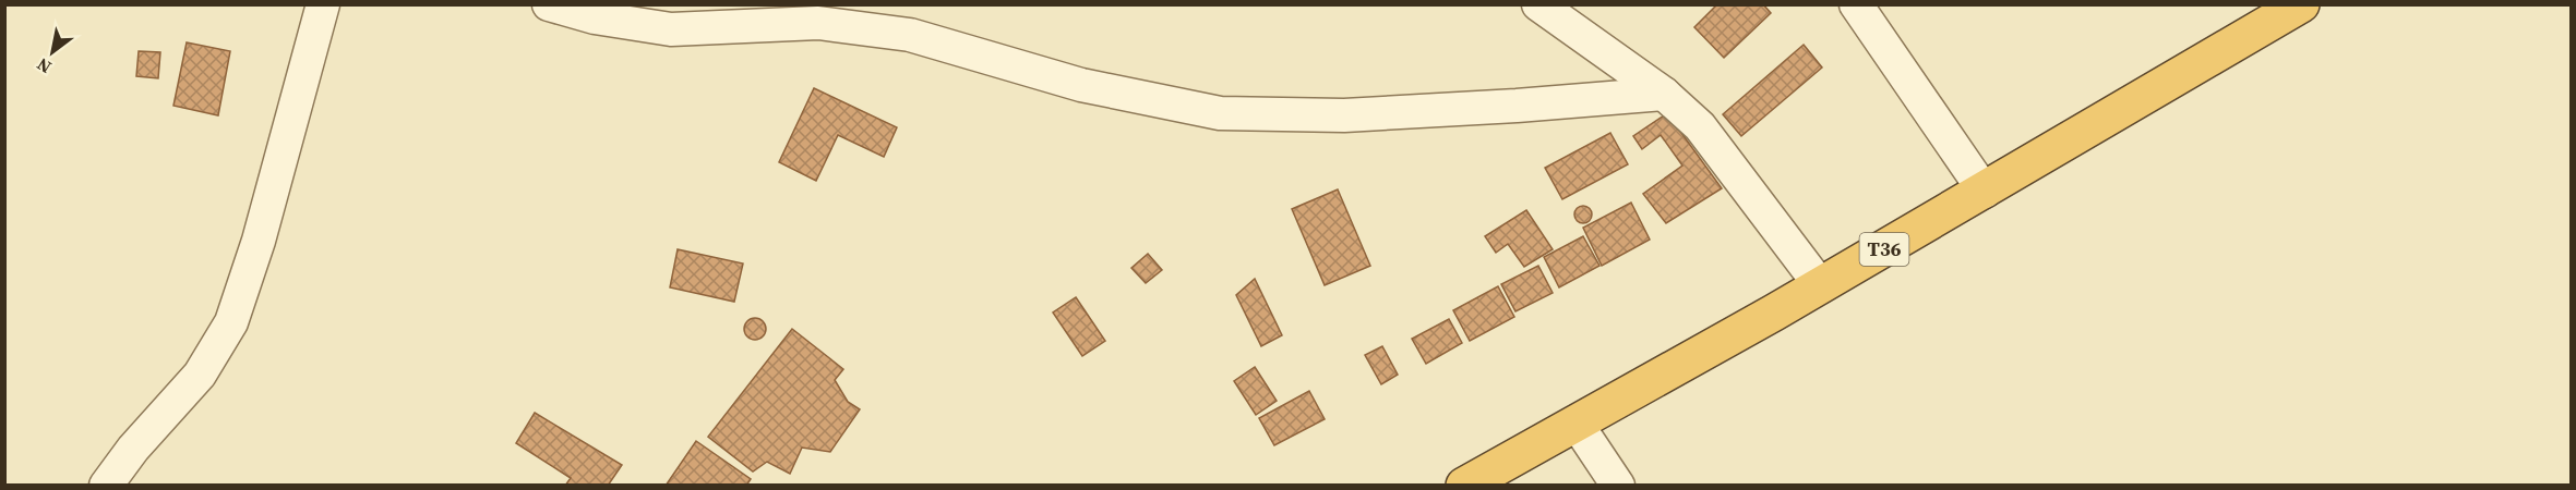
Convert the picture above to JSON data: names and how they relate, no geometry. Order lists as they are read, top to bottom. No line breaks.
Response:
{"streets":{"highway":["T36"]},"north":"bottom left"}
